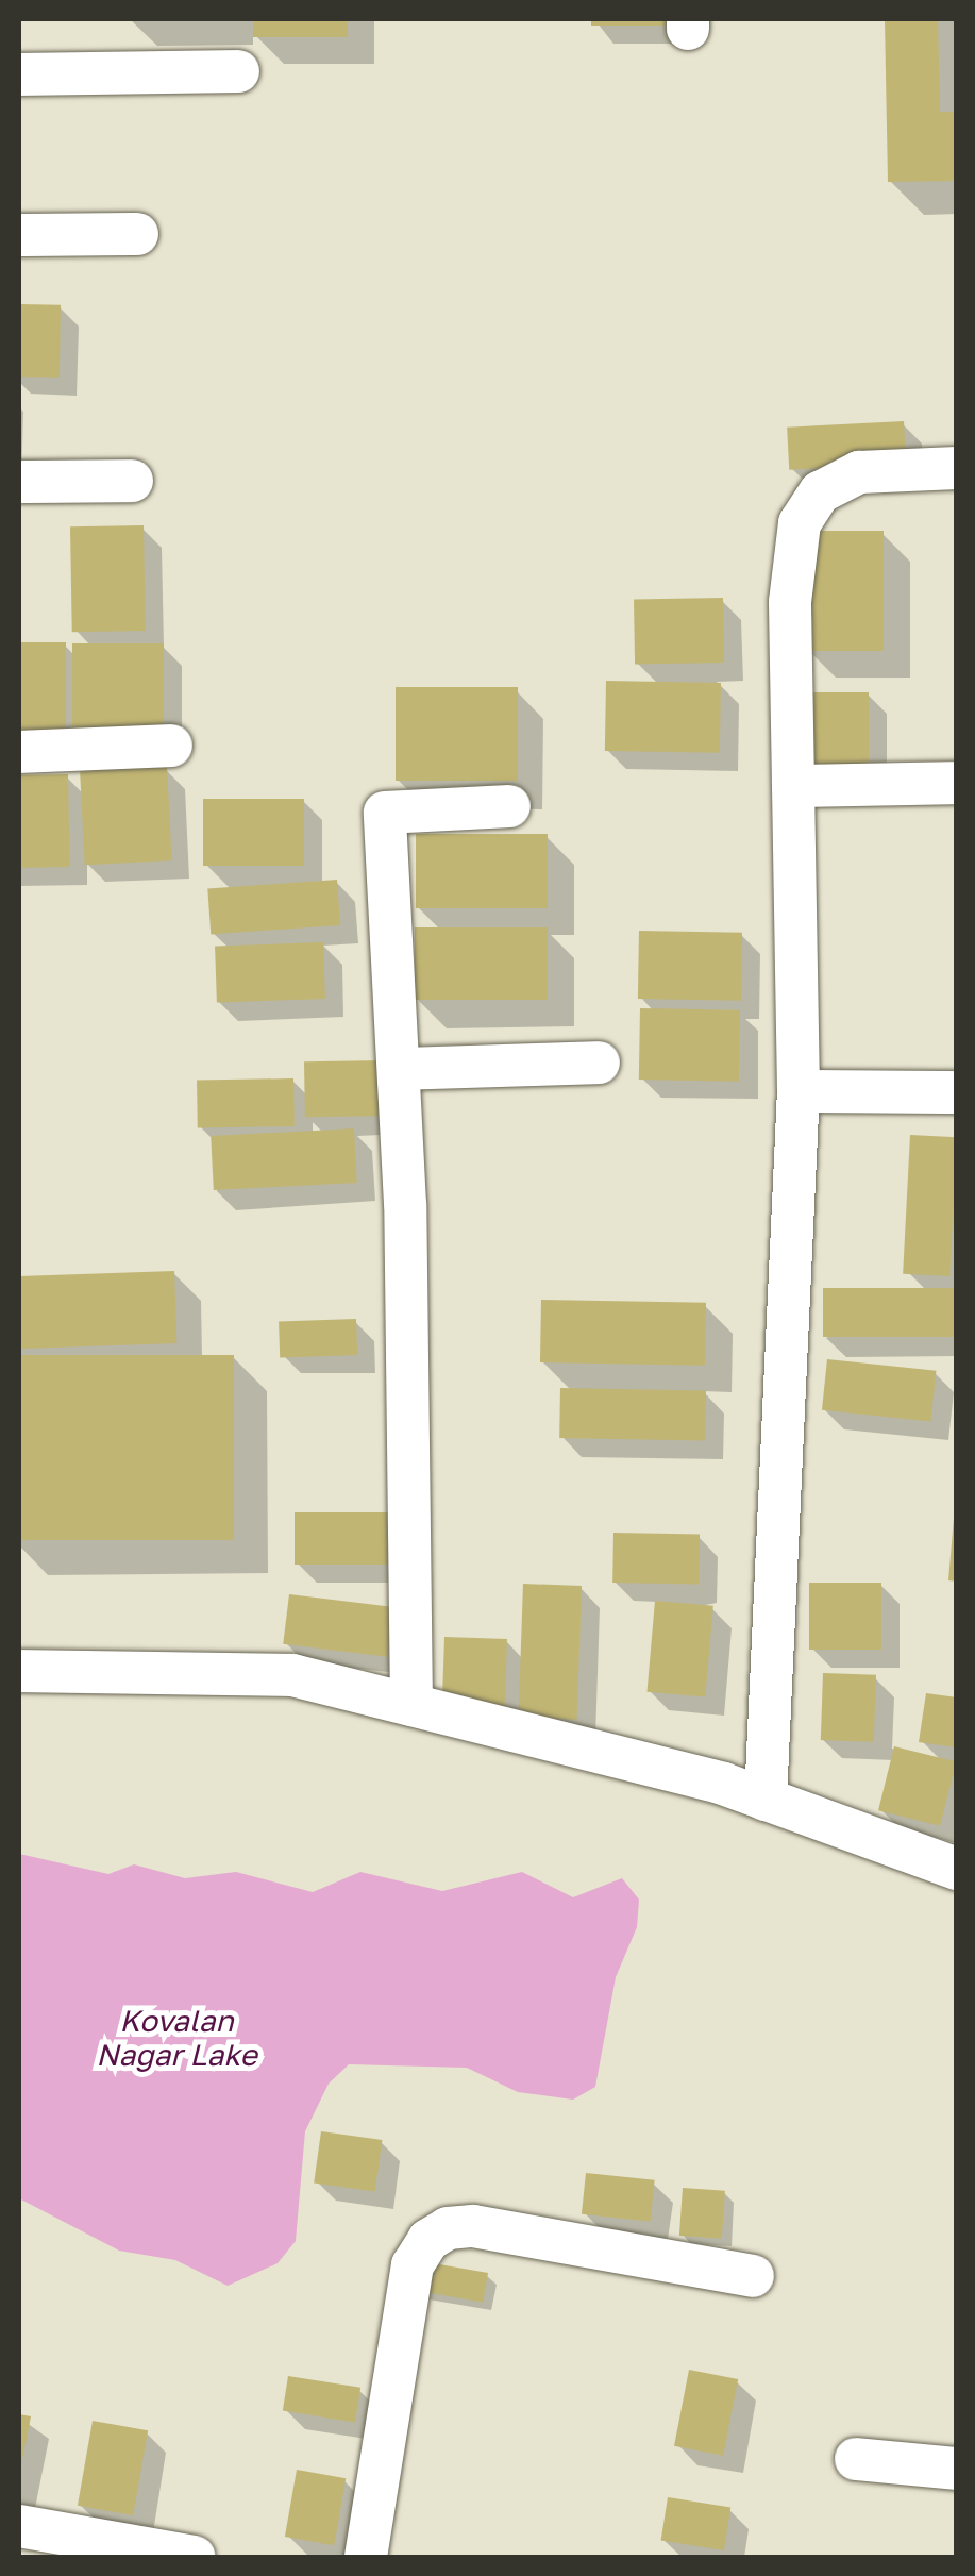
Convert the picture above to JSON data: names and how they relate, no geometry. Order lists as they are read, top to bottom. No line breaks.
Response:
{"water":["Kovalan Nagar Lake"]}
